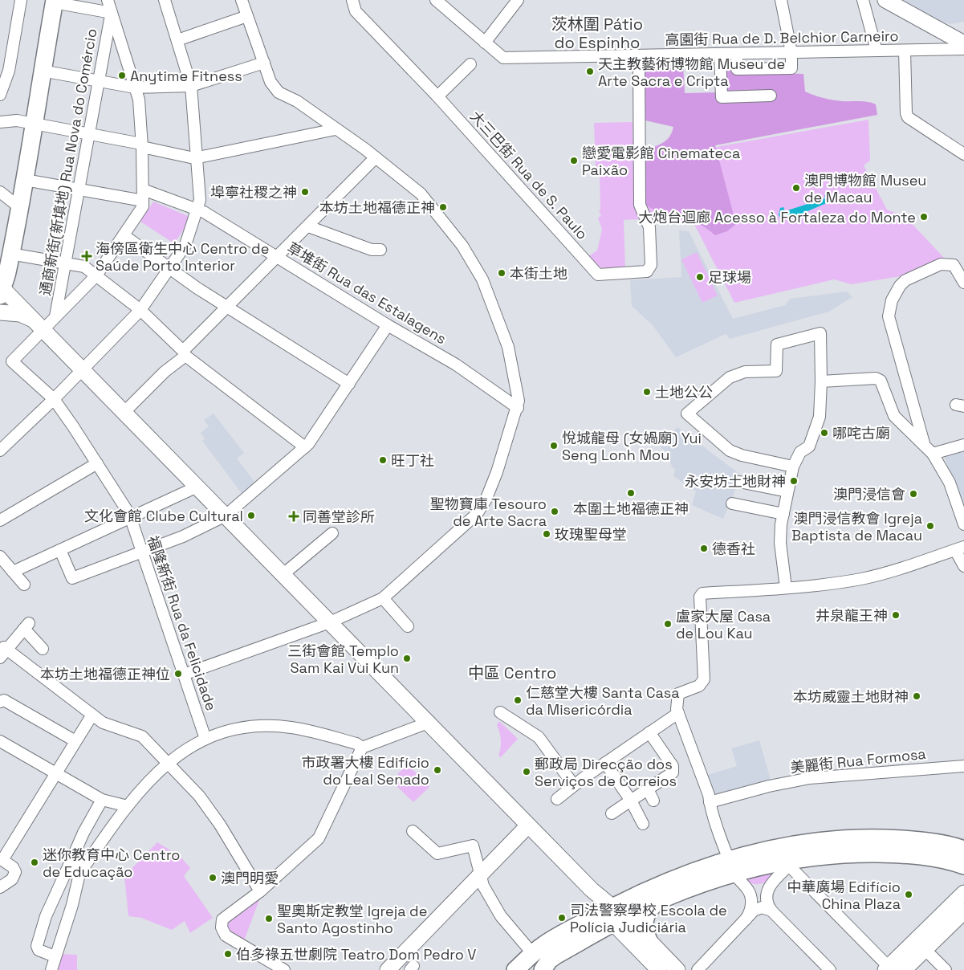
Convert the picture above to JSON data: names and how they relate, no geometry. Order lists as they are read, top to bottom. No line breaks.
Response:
{"streets":{"street":["高園街 Rua de D. Belchior Carneiro","通商新街(新填地) Rua Nova do Comércio","大三巴街 Rua de S. Paulo","草堆街 Rua das Estalagens","福隆新街 Rua da Felicidade","美麗街 Rua Formosa"]},"crossings":[["高園街 Rua de D. Belchior Carneiro","大三巴街 Rua de S. Paulo"],["通商新街(新填地) Rua Nova do Comércio","草堆街 Rua das Estalagens"]],"districts":["茨林圍 Pátio do Espinho","中區 Centro"],"places":{"other":["天主教藝術博物館 Museu de Arte Sacra e Cripta","Anytime Fitness","戀愛電影館 Cinemateca Paixão","澳門博物館 Museu de Macau","埠寧社稷之神","本坊土地福德正神","大炮台迴廊 Acesso à Fortaleza do Monte","本街土地","足球場","土地公公","哪咤古廟","悅城龍母 (女媧廟) Yui Seng Lonh Mou","旺丁社","永安坊土地財神","本圍土地福德正神","澳門浸信會","聖物寶庫 Tesouro de Arte Sacra","文化會館 Clube Cultural","澳門浸信教會 Igreja Baptista de Macau","玫瑰聖母堂","德香社","井泉龍王神","盧家大屋 Casa de Lou Kau","三街會館 Templo Sam Kai Vui Kun","本坊土地福德正神位","本坊威靈土地財神","仁慈堂大樓 Santa Casa da Misericórdia","市政署大樓 Edifício do Leal Senado","郵政局 Direcção dos Serviços de Correios","迷你教育中心 Centro de Educação","澳門明愛","中華廣場 Edifício China Plaza","司法警察學校 Escola de Polícia Judiciária","聖奧斯定教堂 Igreja de Santo Agostinho","伯多祿五世劇院 Teatro Dom Pedro V"],"health":["海傍區衛生中心 Centro de Saúde Porto Interior","同善堂診所"]}}
